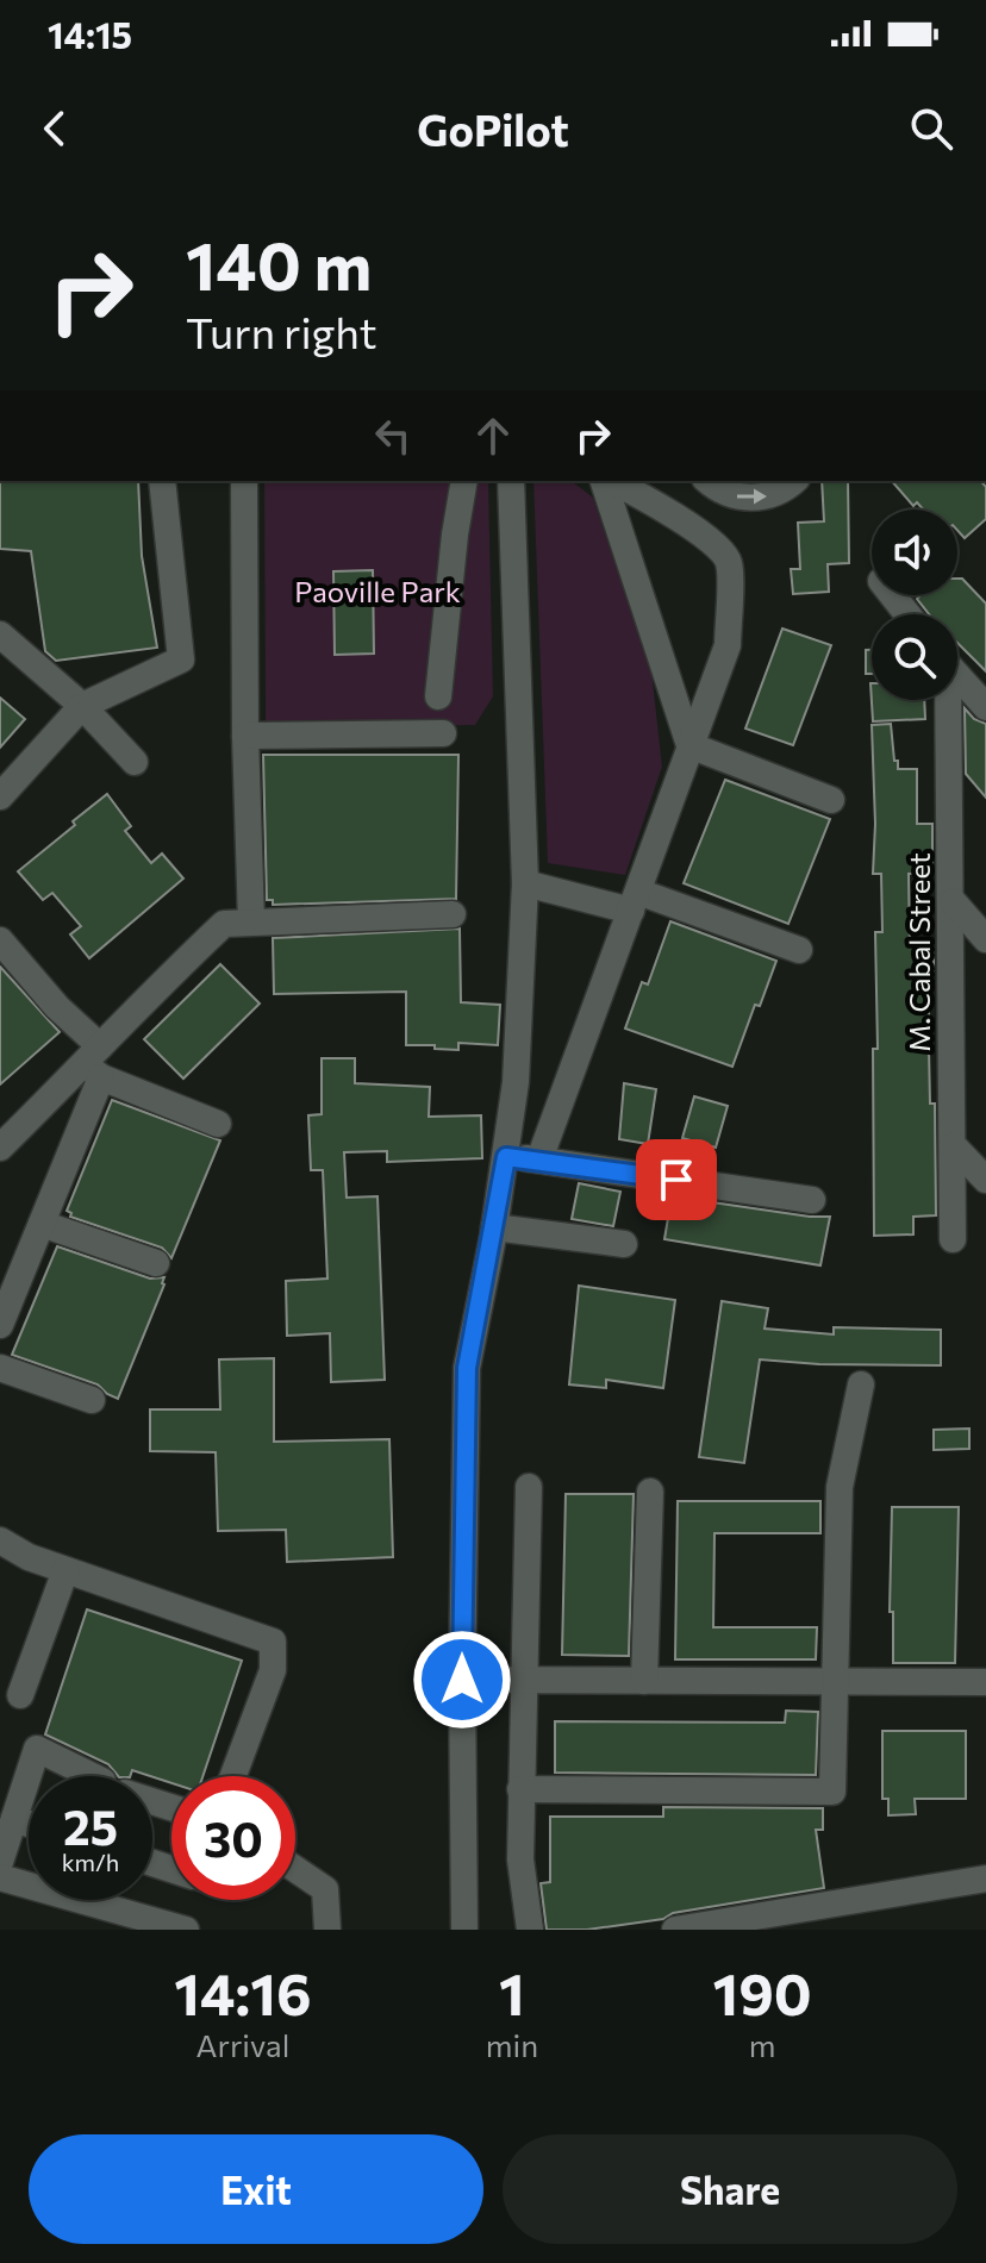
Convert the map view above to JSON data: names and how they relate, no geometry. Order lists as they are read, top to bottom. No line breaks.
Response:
{"streets":{"street":["M. Cabal Street"]},"parks":["Paoville Park"],"page":{"status":"14:15","header":"GoPilot","turn":["140 m","Turn right"],"speed":"25 km/h","limit":"30","eta":["14:16","Arrival","1","min","190","m"],"buttons":["Exit","Share"]}}
